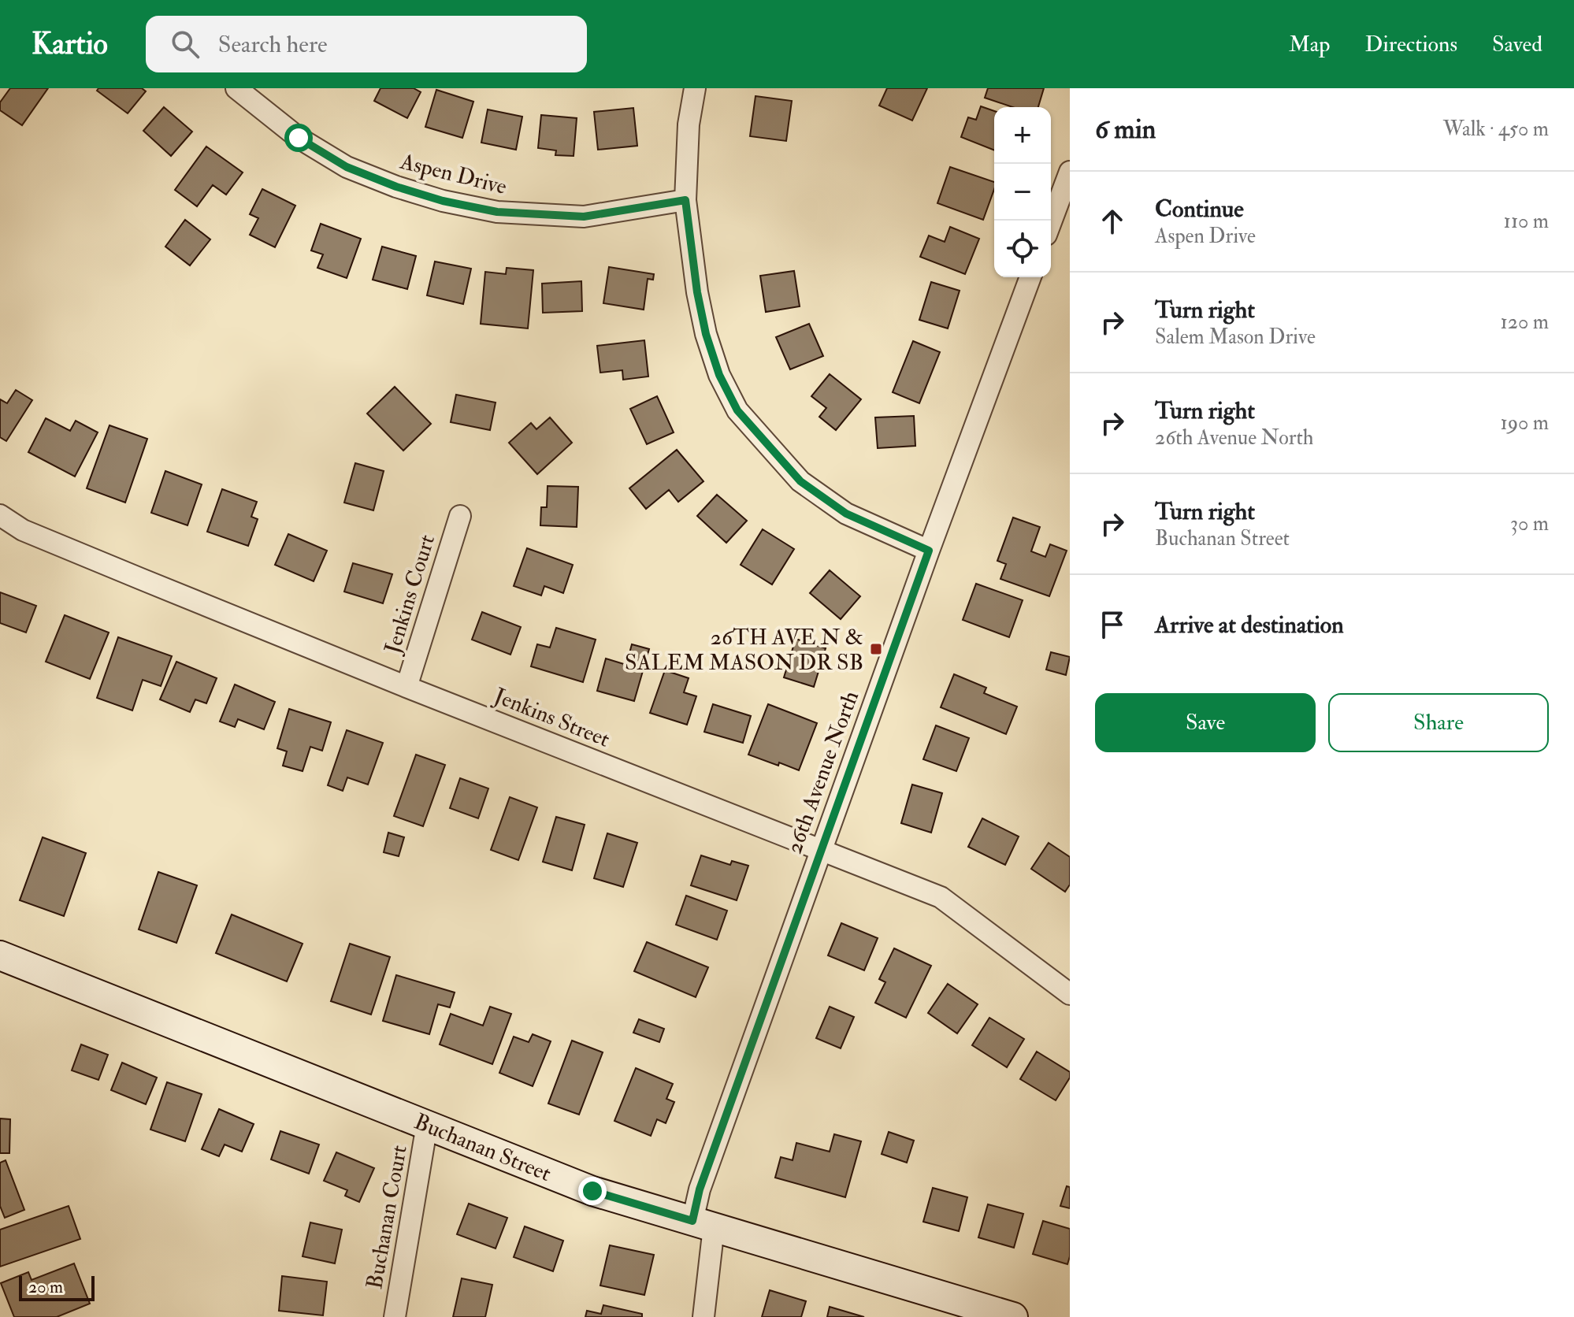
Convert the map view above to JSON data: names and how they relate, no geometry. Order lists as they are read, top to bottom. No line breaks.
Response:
{"streets":{"street":["Aspen Drive","Jenkins Court","Jenkins Street","26th Avenue North","Buchanan Street","Buchanan Court"]},"crossings":[["Jenkins Court","Jenkins Street"],["Jenkins Street","26th Avenue North"],["26th Avenue North","Buchanan Street"],["Buchanan Street","Buchanan Court"]],"places":{"transit":["26TH AVE N & SALEM MASON DR SB"]},"scale_bar":"20 m","page":{"header":"Kartio","search":"Search here","nav":["Map","Directions","Saved"],"heading":["6 min","Walk · 450 m"],"map_buttons":["+","−"],"list":[["Continue","Aspen Drive","110 m"],["Turn right","Salem Mason Drive","120 m"],["Turn right","26th Avenue North","190 m"],["Turn right","Buchanan Street","30 m"],"Arrive at destination"],"buttons":["Save","Share"],"scale":"20 m"}}
